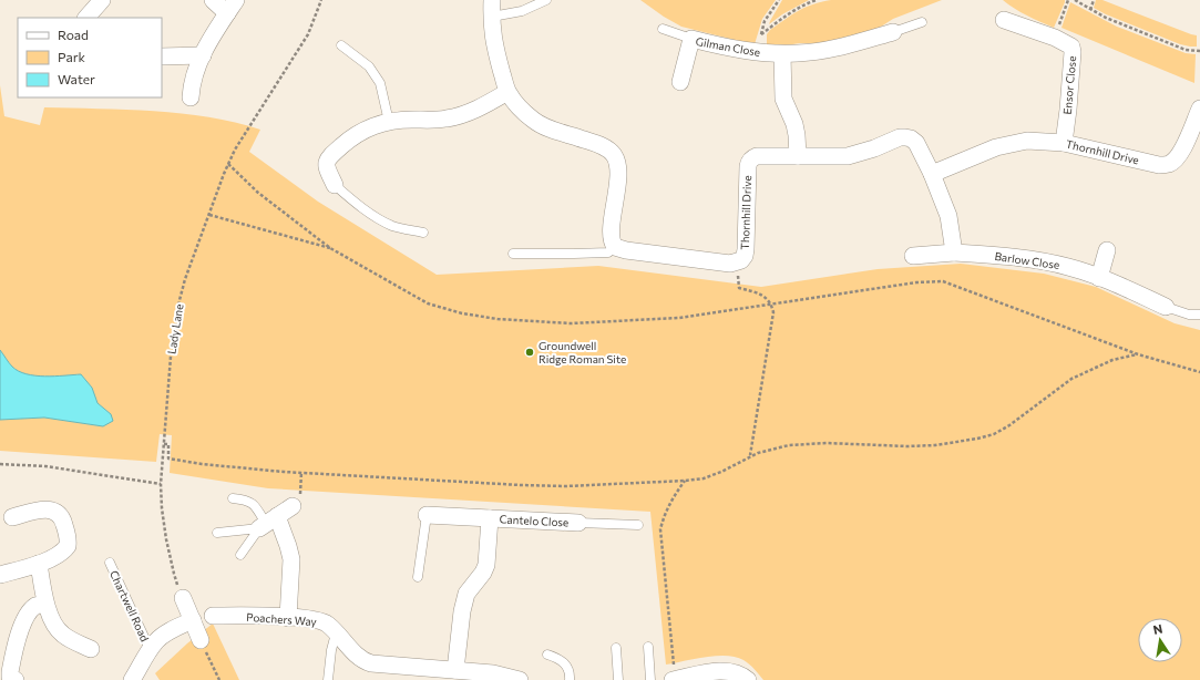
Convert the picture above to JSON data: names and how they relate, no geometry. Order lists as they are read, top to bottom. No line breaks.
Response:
{"streets":{"street":["Gilman Close","Ensor Close","Thornhill Drive","Barlow Close","Cantelo Close","Chartwell Road","Poachers Way"],"path":["Lady Lane"]},"crossings":[["Ensor Close","Thornhill Drive"],["Cantelo Close","Poachers Way"]],"places":["Groundwell Ridge Roman Site"],"legend":["Road","Park","Water"],"north":"top"}
